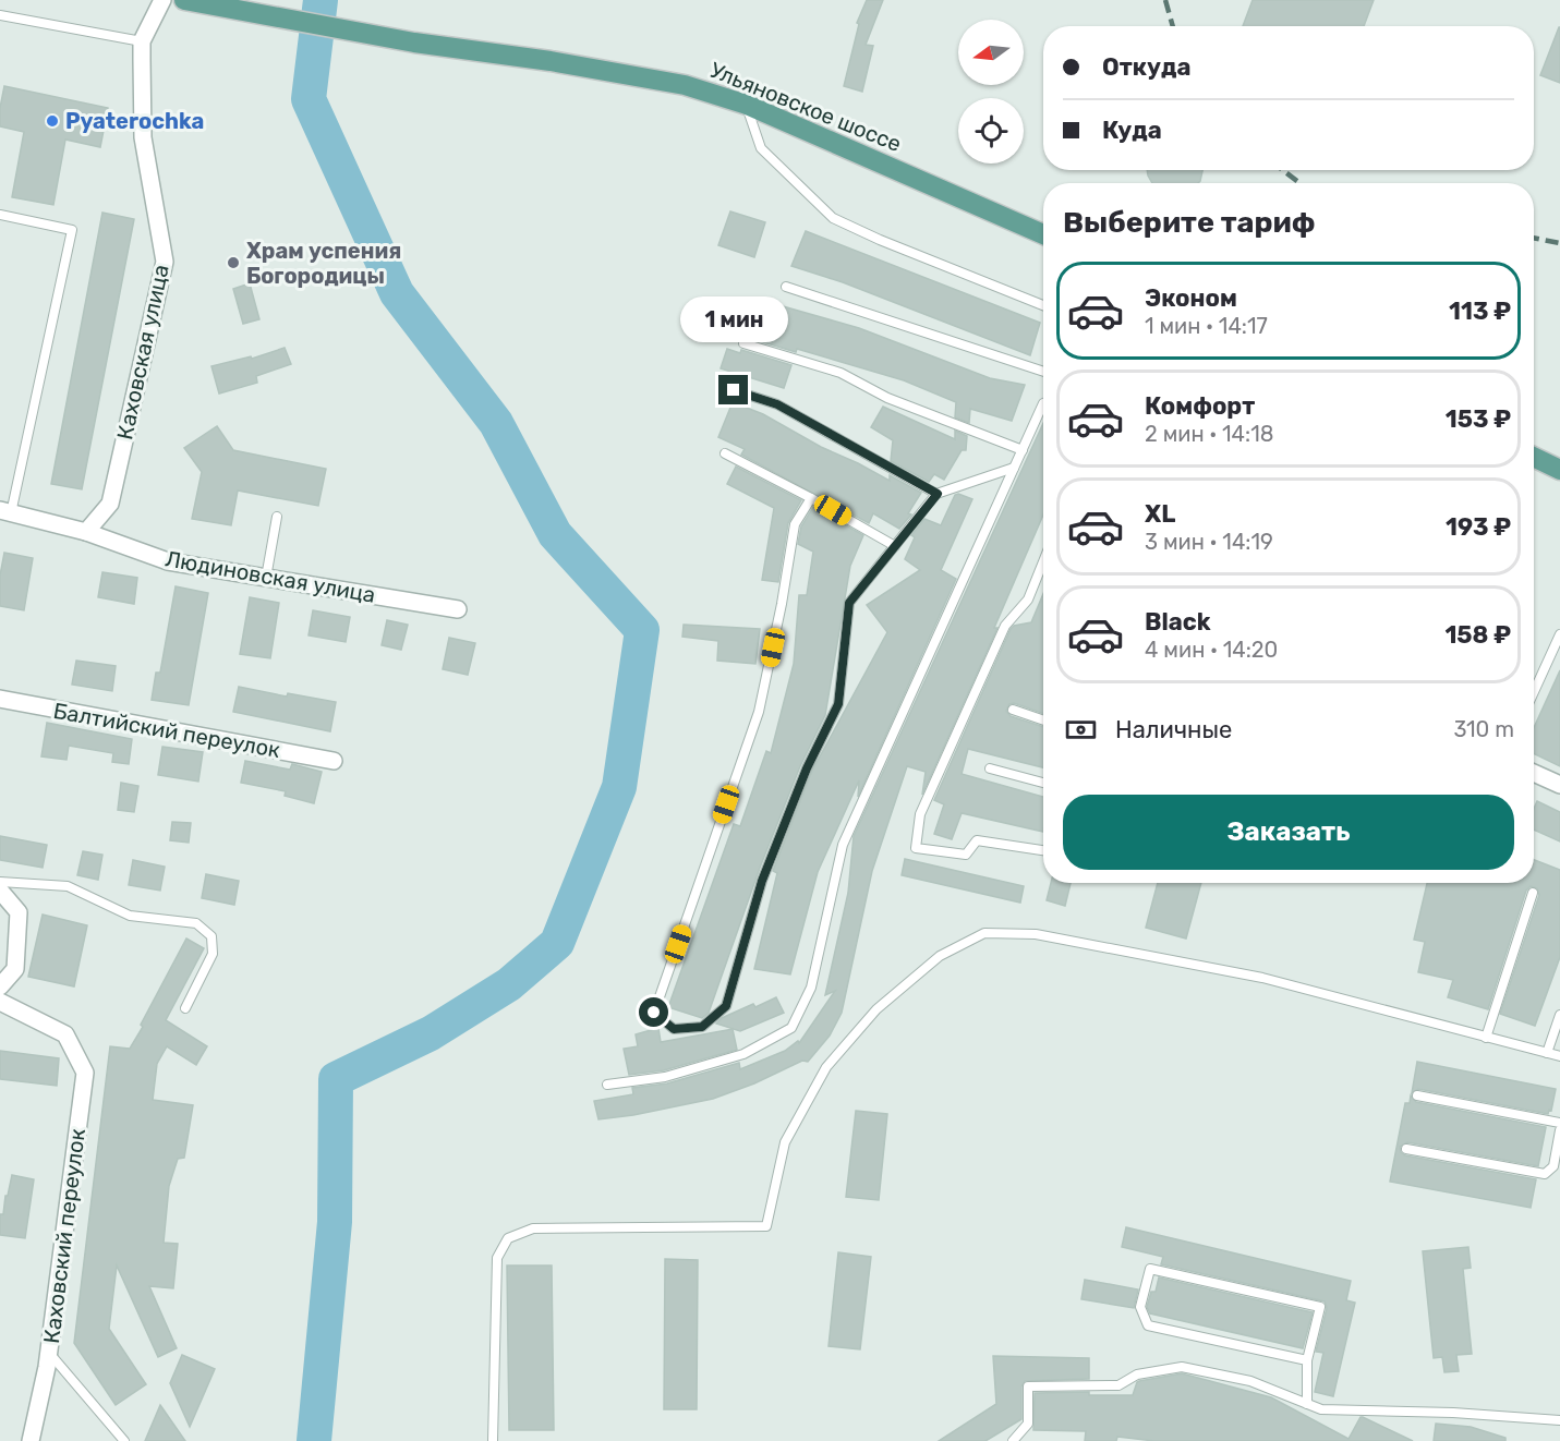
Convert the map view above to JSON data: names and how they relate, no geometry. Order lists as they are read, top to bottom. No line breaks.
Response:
{"streets":{"main road":["Ульяновское шоссе"],"street":["Каховская улица","Людиновская улица","Балтийский переулок","Каховский переулок"]},"crossings":[["Каховская улица","Людиновская улица"]],"places":["Pyaterochka","Храм успения Богородицы"],"north":"left","page":{"banner":["Откуда","Куда"],"heading":"Выберите тариф","list":[{"name":"Эконом","note":"1 мин · 14:17","value":"113 ₽"},{"name":"Комфорт","note":"2 мин · 14:18","value":"153 ₽"},{"name":"XL","note":"3 мин · 14:19","value":"193 ₽"},{"name":"Black","note":"4 мин · 14:20","value":"158 ₽"}],"bubble":"1 мин","pay":["Наличные","310 m"],"buttons":"Заказать"}}
